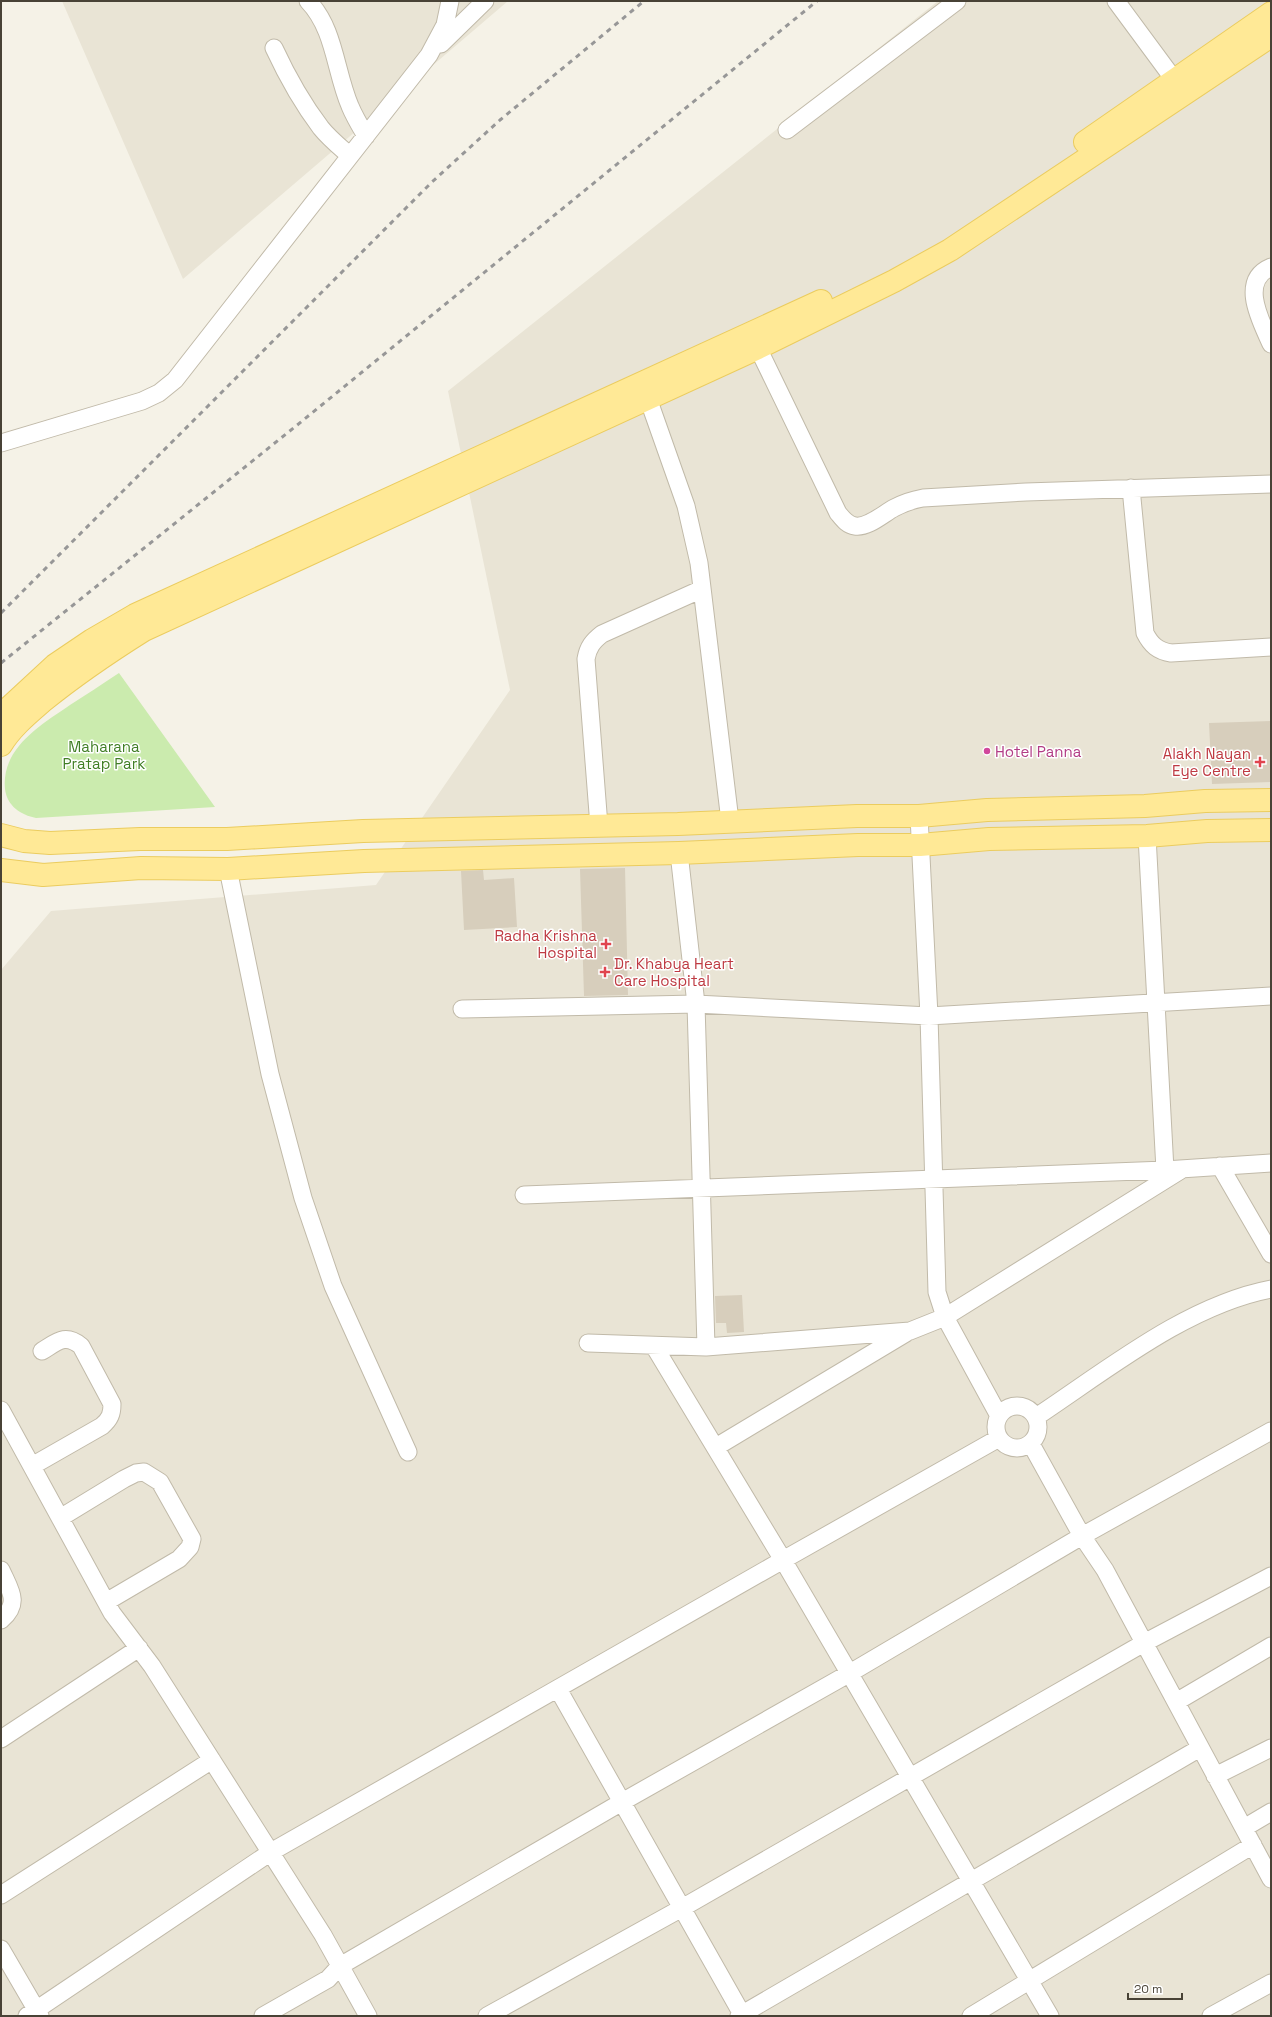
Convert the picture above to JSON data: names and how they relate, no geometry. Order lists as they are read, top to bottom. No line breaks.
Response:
{"parks":["Maharana Pratap Park"],"places":{"other":["Hotel Panna"],"health":["Alakh Nayan Eye Centre","Radha Krishna Hospital","Dr. Khabya Heart Care Hospital"]},"scale_bar":"20 m"}
